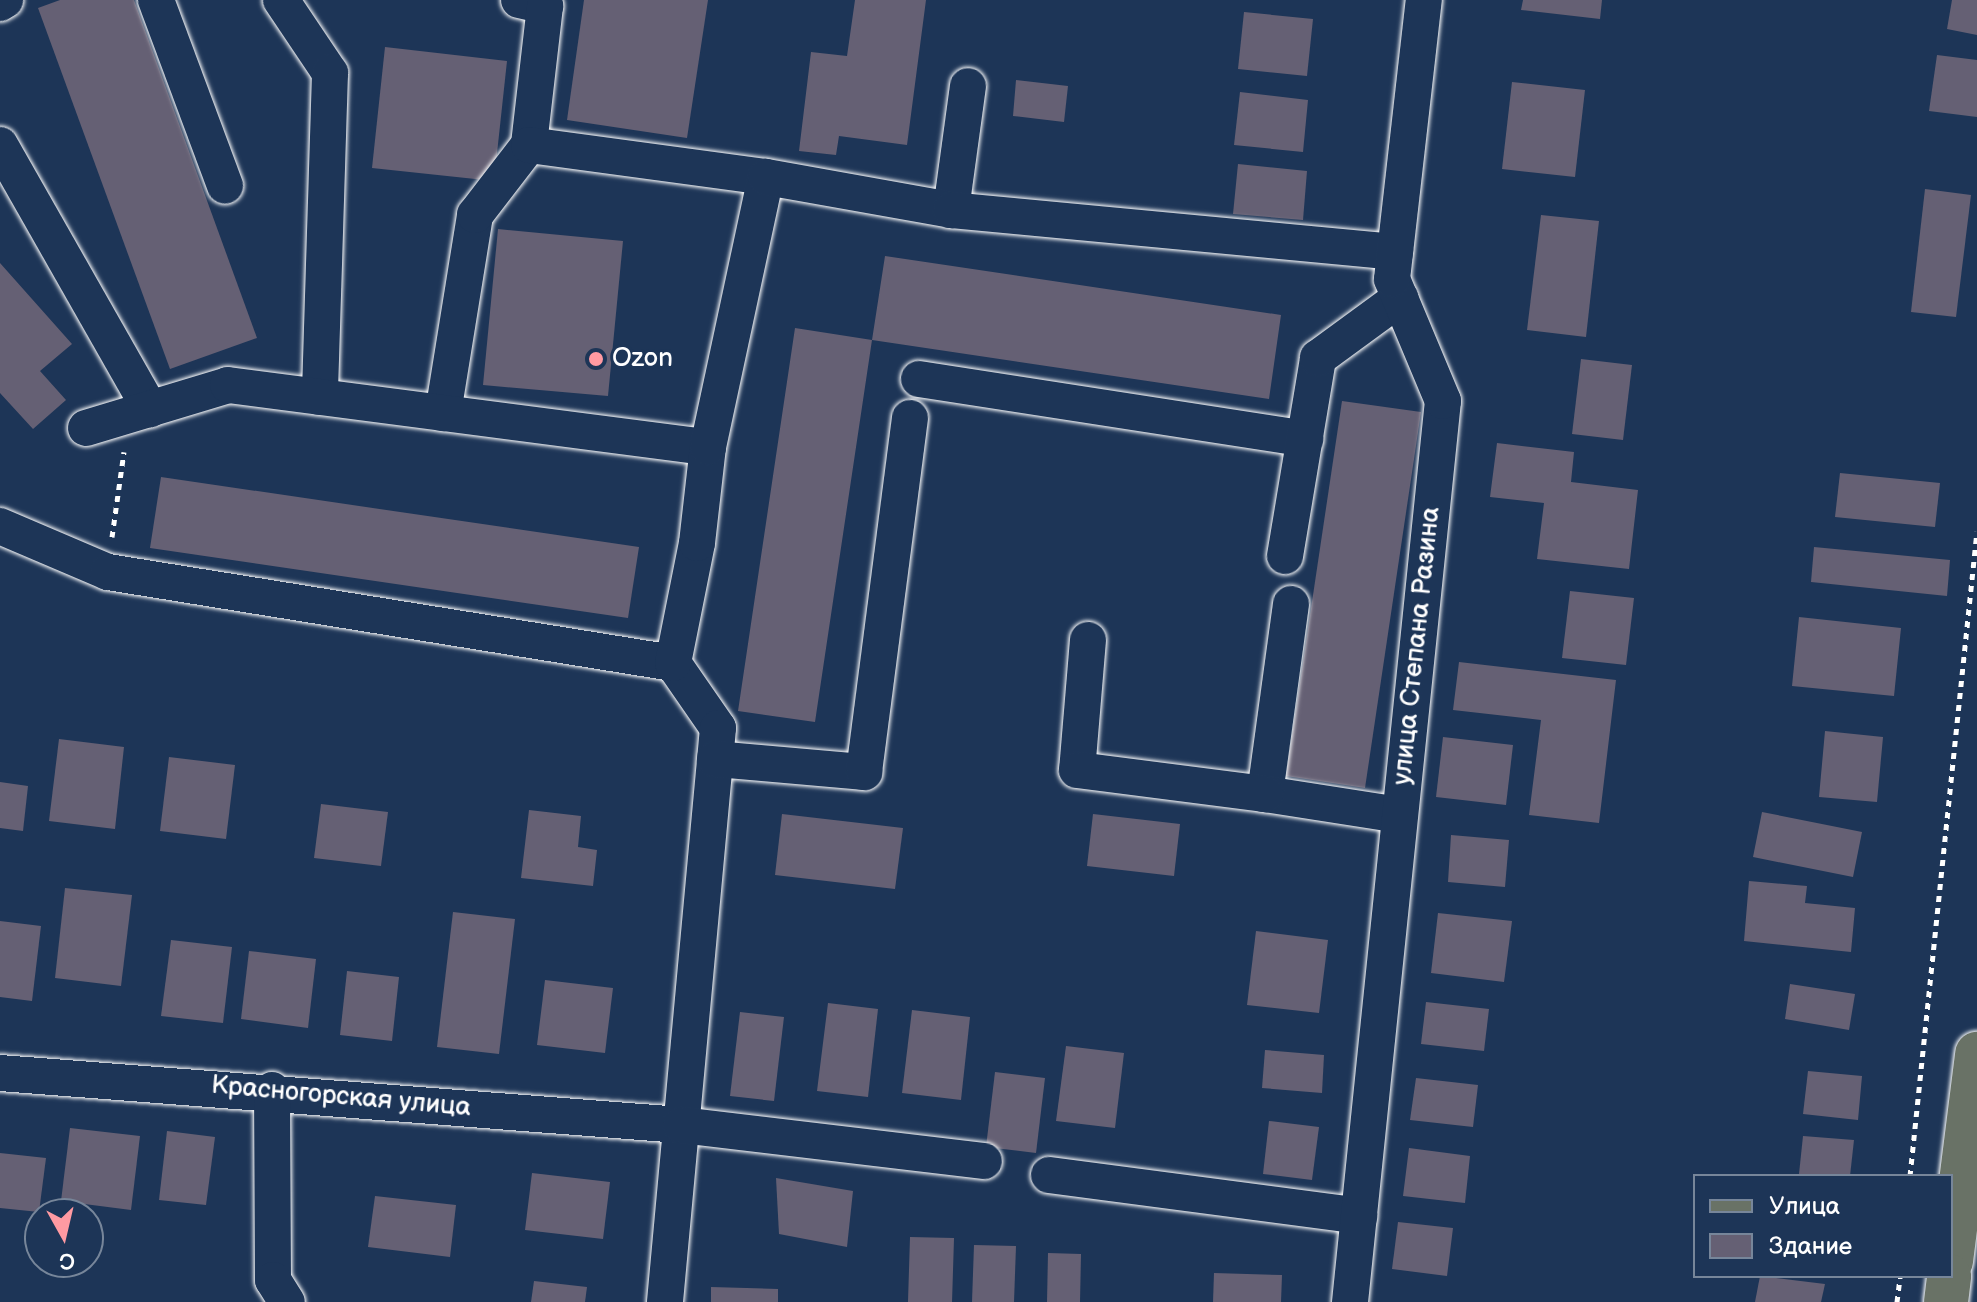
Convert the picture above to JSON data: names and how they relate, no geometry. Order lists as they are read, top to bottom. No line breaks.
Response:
{"streets":{"street":["улица Степана Разина","Красногорская улица"]},"places":["Ozon"],"legend":["Улица","Здание"],"north":"bottom"}
